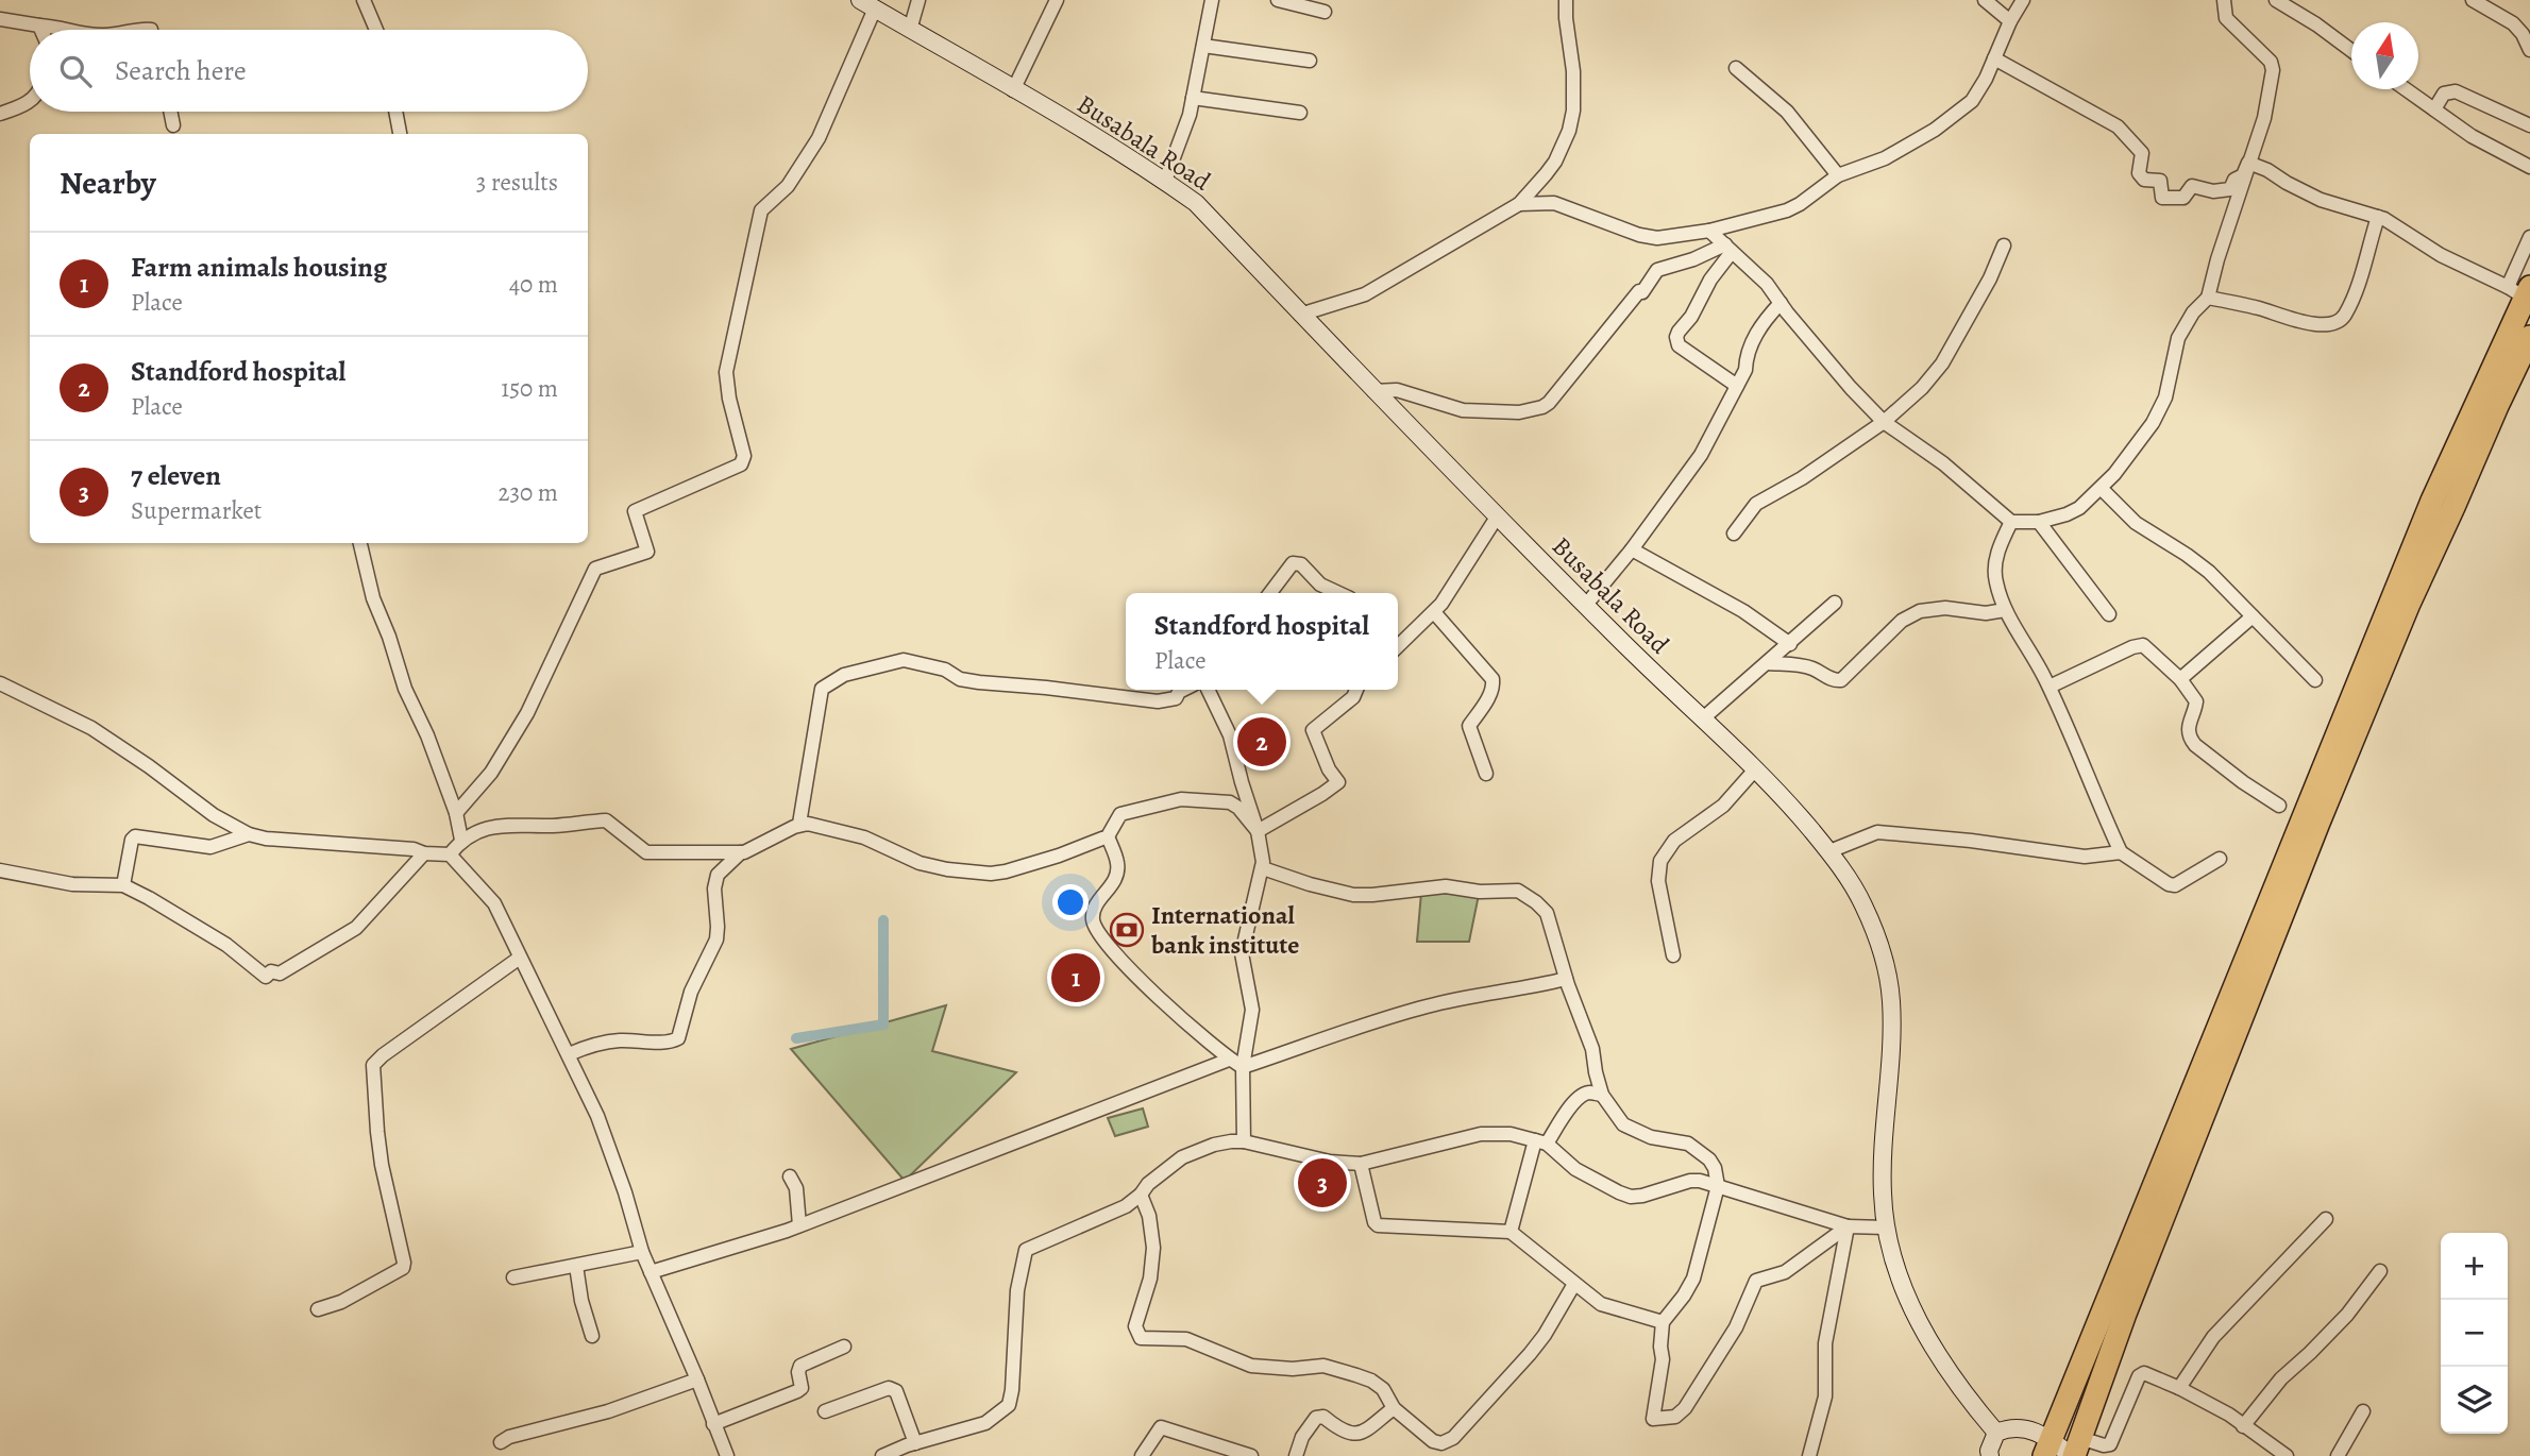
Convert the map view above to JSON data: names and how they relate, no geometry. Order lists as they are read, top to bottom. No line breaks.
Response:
{"streets":{"street":["Busabala Road"]},"places":{"bank":["International bank institute"]},"north":"top","page":{"search":"Search here","heading":["Nearby","3 results"],"list":[{"mark":"1","name":"Farm animals housing","note":"Place","value":"40 m"},{"mark":"2","name":"Standford hospital","note":"Place","value":"150 m"},{"mark":"3","name":"7 eleven","note":"Supermarket","value":"230 m"}],"popup":["Standford hospital","Place"],"pins":["2","1","3"],"map_buttons":["+","−"]}}
